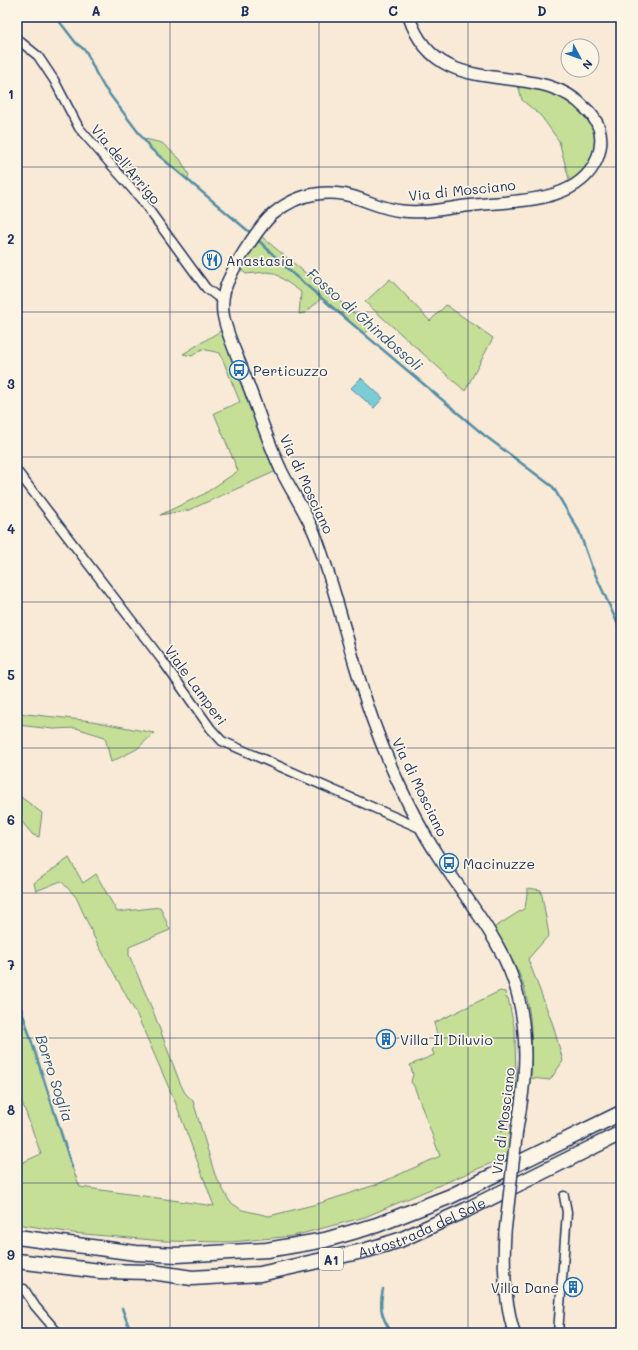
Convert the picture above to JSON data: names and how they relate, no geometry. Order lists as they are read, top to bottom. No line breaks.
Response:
{"streets":{"highway":["Autostrada del Sole","A1"],"main road":["Via di Mosciano"],"street":["Via dell'Arrigo","Viale Lamperi"]},"crossings":[["Via dell'Arrigo","Via di Mosciano"],["Via di Mosciano","Viale Lamperi"]],"water":["Fosso di Ghindossoli","Borro Soglia"],"places":{"restaurant":["Anastasia"],"bus stop":["Perticuzzo","Macinuzze"],"building":["Villa Il Diluvio","Villa Dane"]},"north":"bottom right","grid":{"columns":["A","B","C","D"],"rows":["1","2","3","4","5","6","7","8","9"]}}
